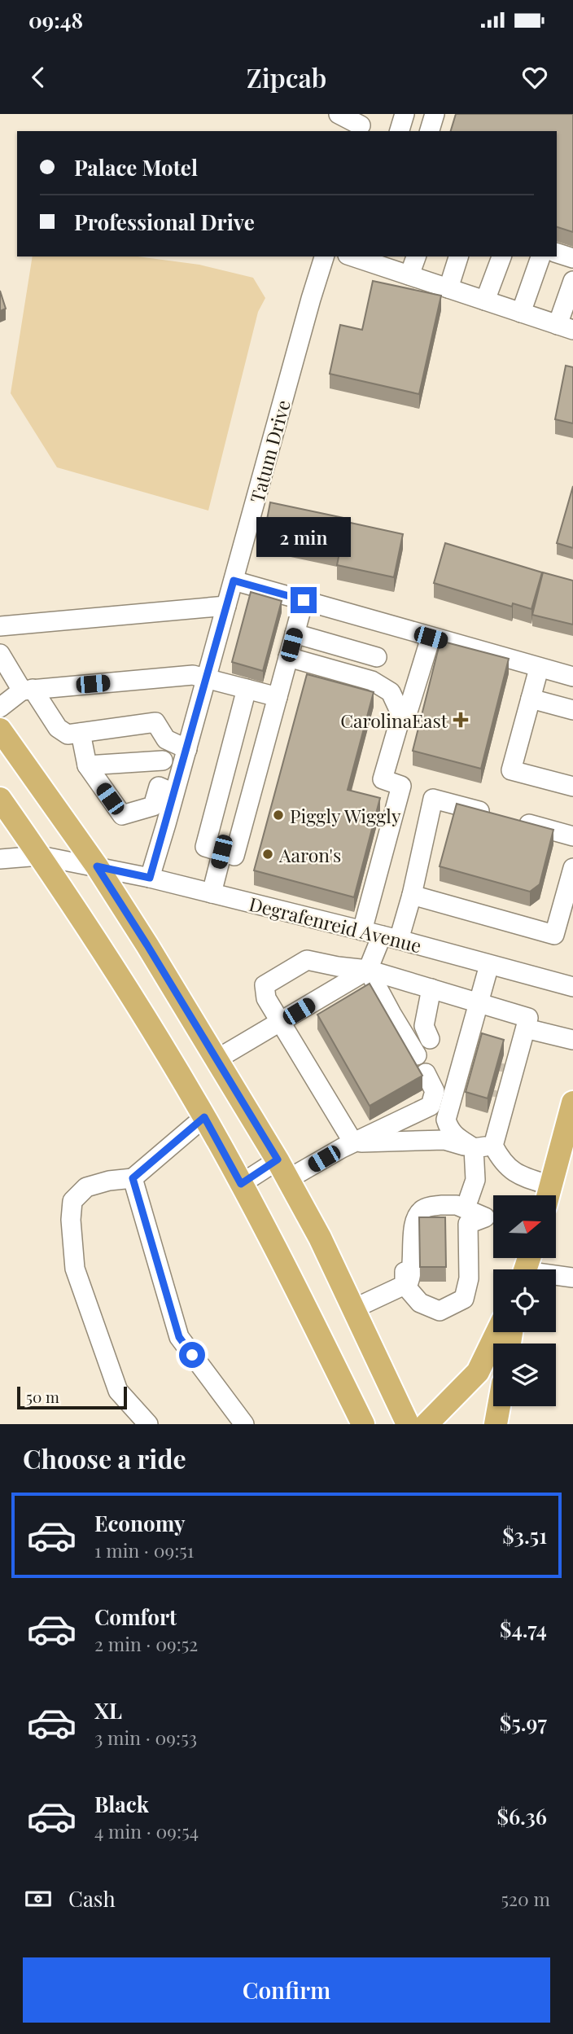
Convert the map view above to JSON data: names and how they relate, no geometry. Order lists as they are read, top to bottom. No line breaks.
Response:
{"streets":{"street":["Tatum Drive","Degrafenreid Avenue"]},"crossings":[["Tatum Drive","Degrafenreid Avenue"]],"places":{"health":["CarolinaEast"],"other":["Piggly Wiggly","Aaron's"]},"scale_bar":"50 m","north":"right","page":{"status":"09:48","header":"Zipcab","banner":["Palace Motel","Professional Drive"],"bubble":"2 min","scale":"50 m","heading":"Choose a ride","list":[{"name":"Economy","note":"1 min · 09:51","value":"$3.51"},{"name":"Comfort","note":"2 min · 09:52","value":"$4.74"},{"name":"XL","note":"3 min · 09:53","value":"$5.97"},{"name":"Black","note":"4 min · 09:54","value":"$6.36"}],"pay":["Cash","520 m"],"buttons":"Confirm"}}
